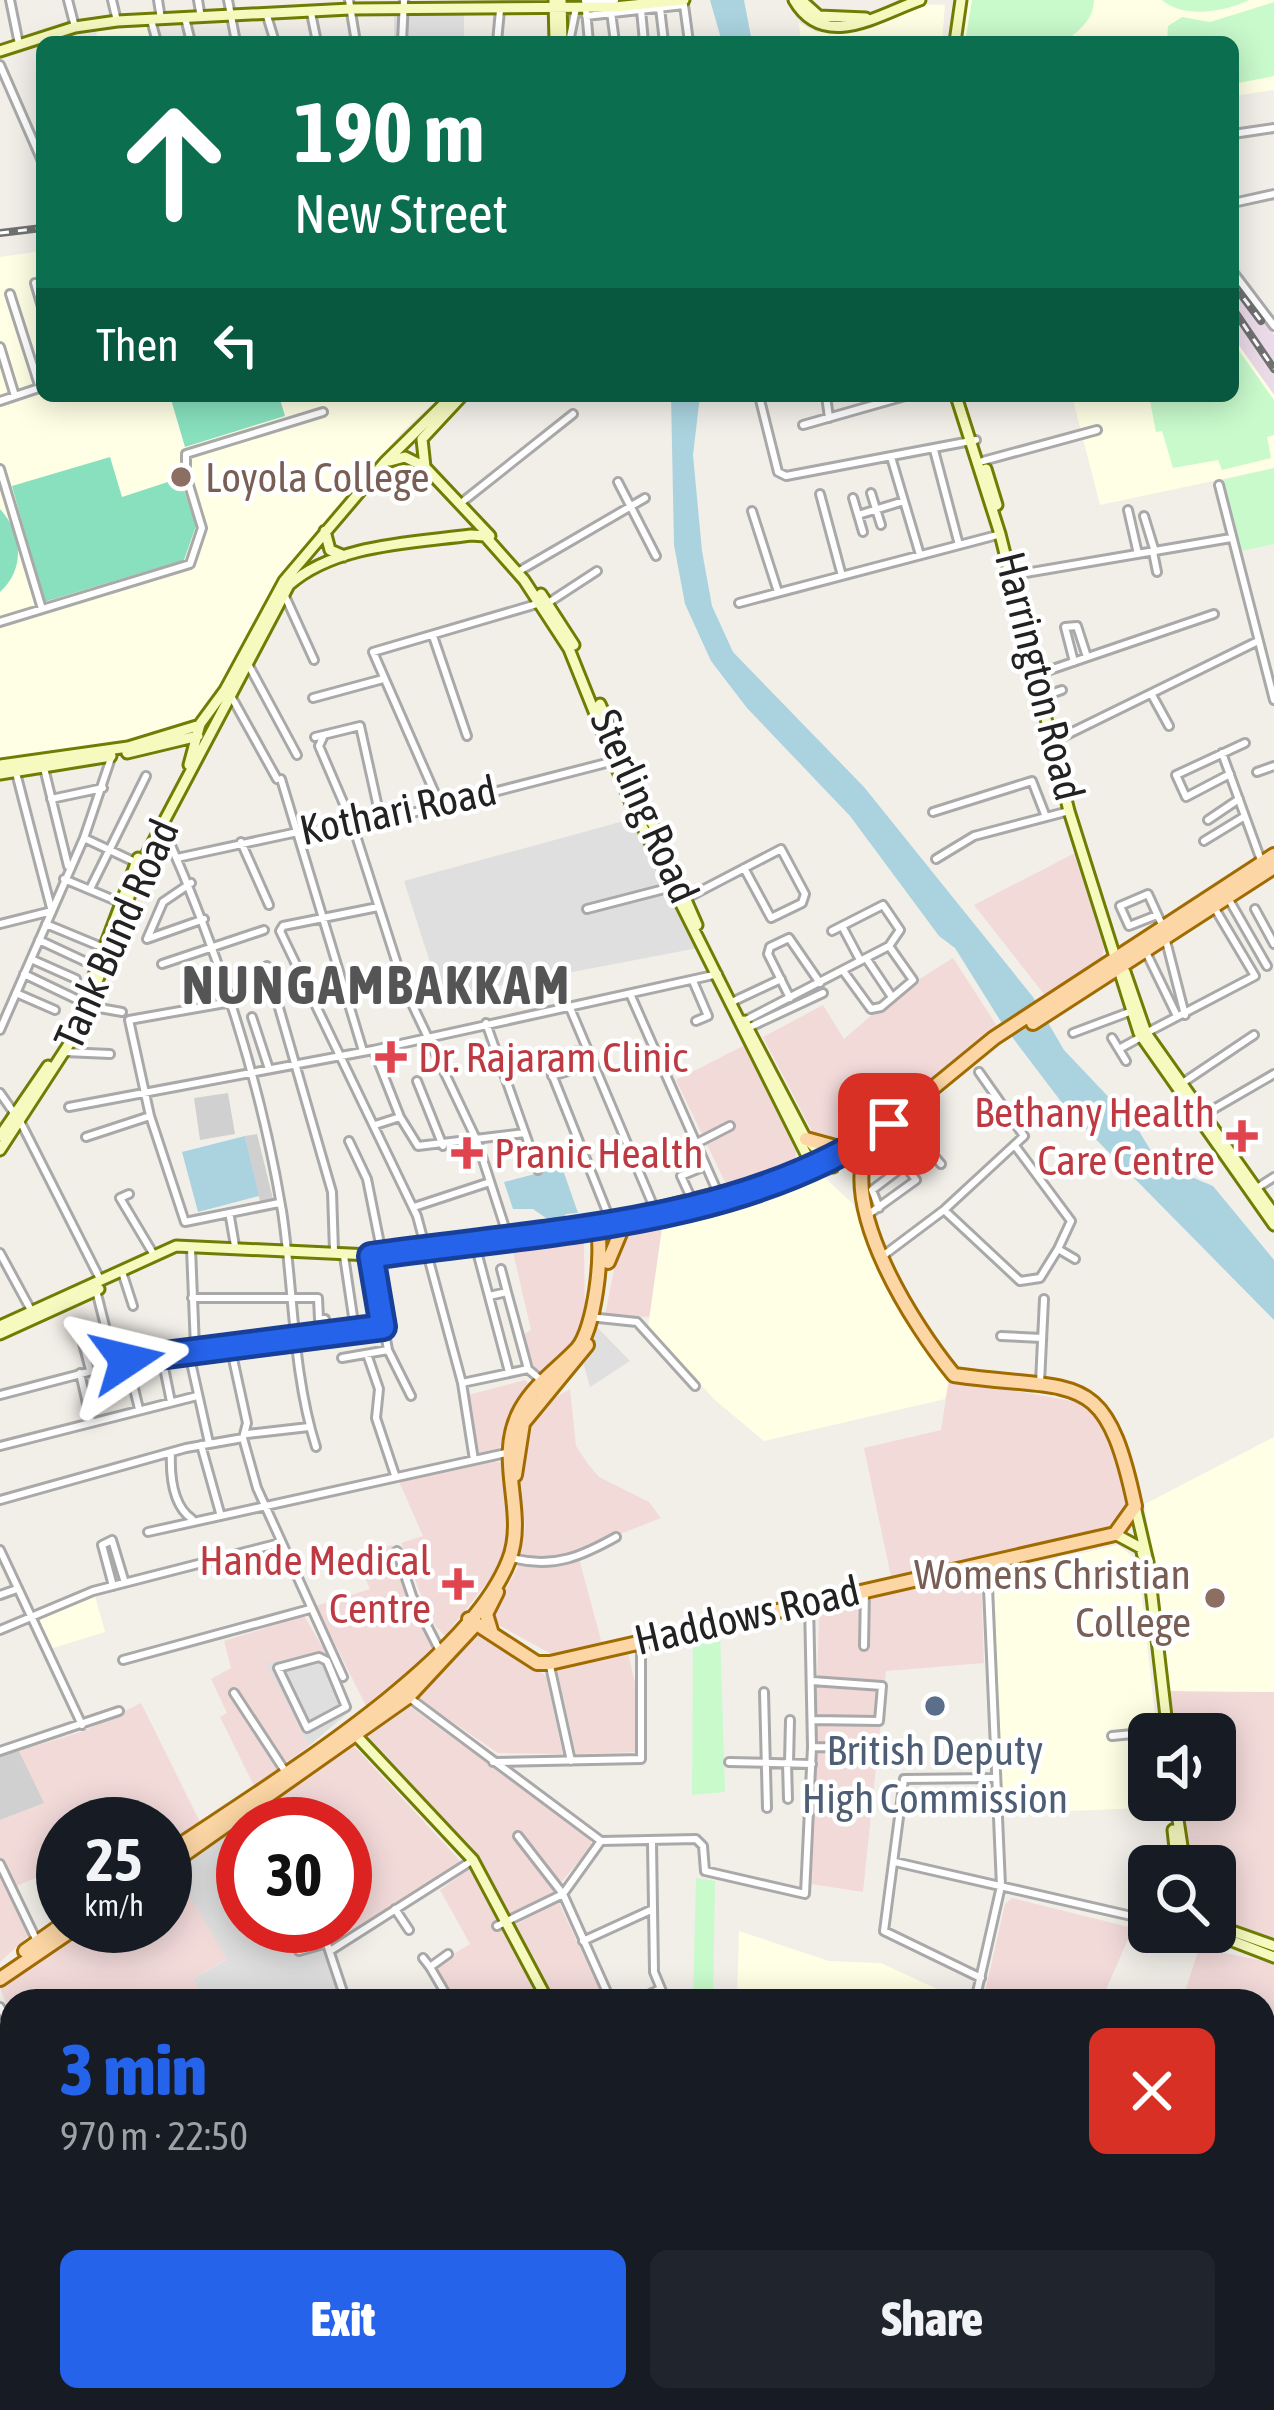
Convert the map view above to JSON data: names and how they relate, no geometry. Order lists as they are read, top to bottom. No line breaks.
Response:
{"streets":{"main road":["Harrington Road","Sterling Road","Tank Bund Road","Haddows Road"],"street":["Kothari Road"]},"crossings":[["Sterling Road","Kothari Road"]],"districts":["NUNGAMBAKKAM"],"places":{"other":["Loyola College","Womens Christian College","British Deputy High Commission"],"health":["Dr. Rajaram Clinic","Bethany Health Care Centre","Pranic Health","Hande Medical Centre"]},"page":{"turn":["190 m","New Street"],"then":"Then","speed":"25 km/h","limit":"30","heading":["3 min","970 m · 22:50"],"buttons":["Exit","Share"]}}
